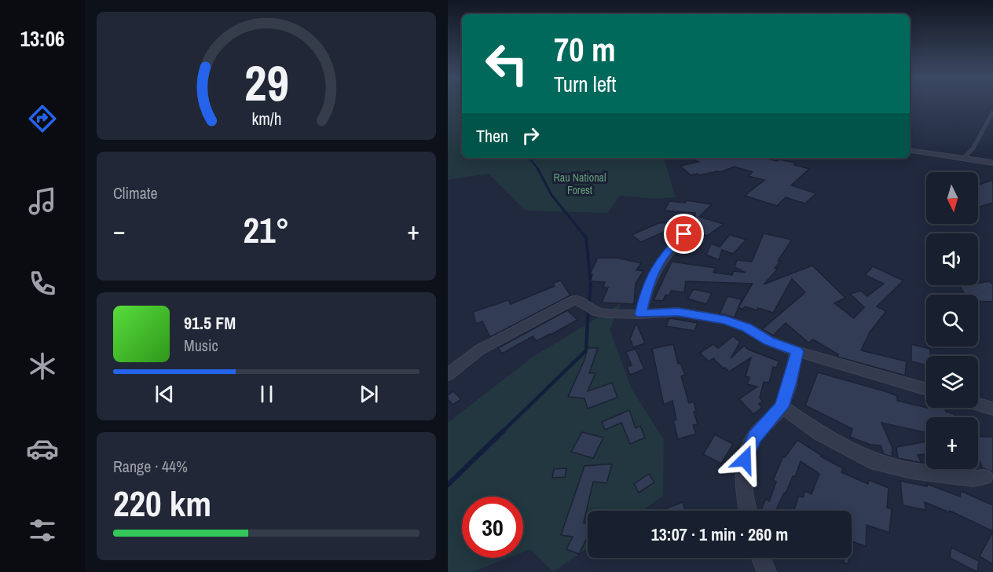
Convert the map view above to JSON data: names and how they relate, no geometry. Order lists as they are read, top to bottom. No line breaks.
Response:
{"parks":["Rau National Forest"],"north":"bottom","page":{"tabs":"13:06","turn":["70 m","Turn left"],"then":"Then","tile":["Climate",["Range · 44%","220 km"]],"map_buttons":"+","heat":["−","21°","+"],"song":["91.5 FM","Music"],"limit":"30","trip":"13:07 · 1 min · 260 m","gauge":["29","km/h"]}}
